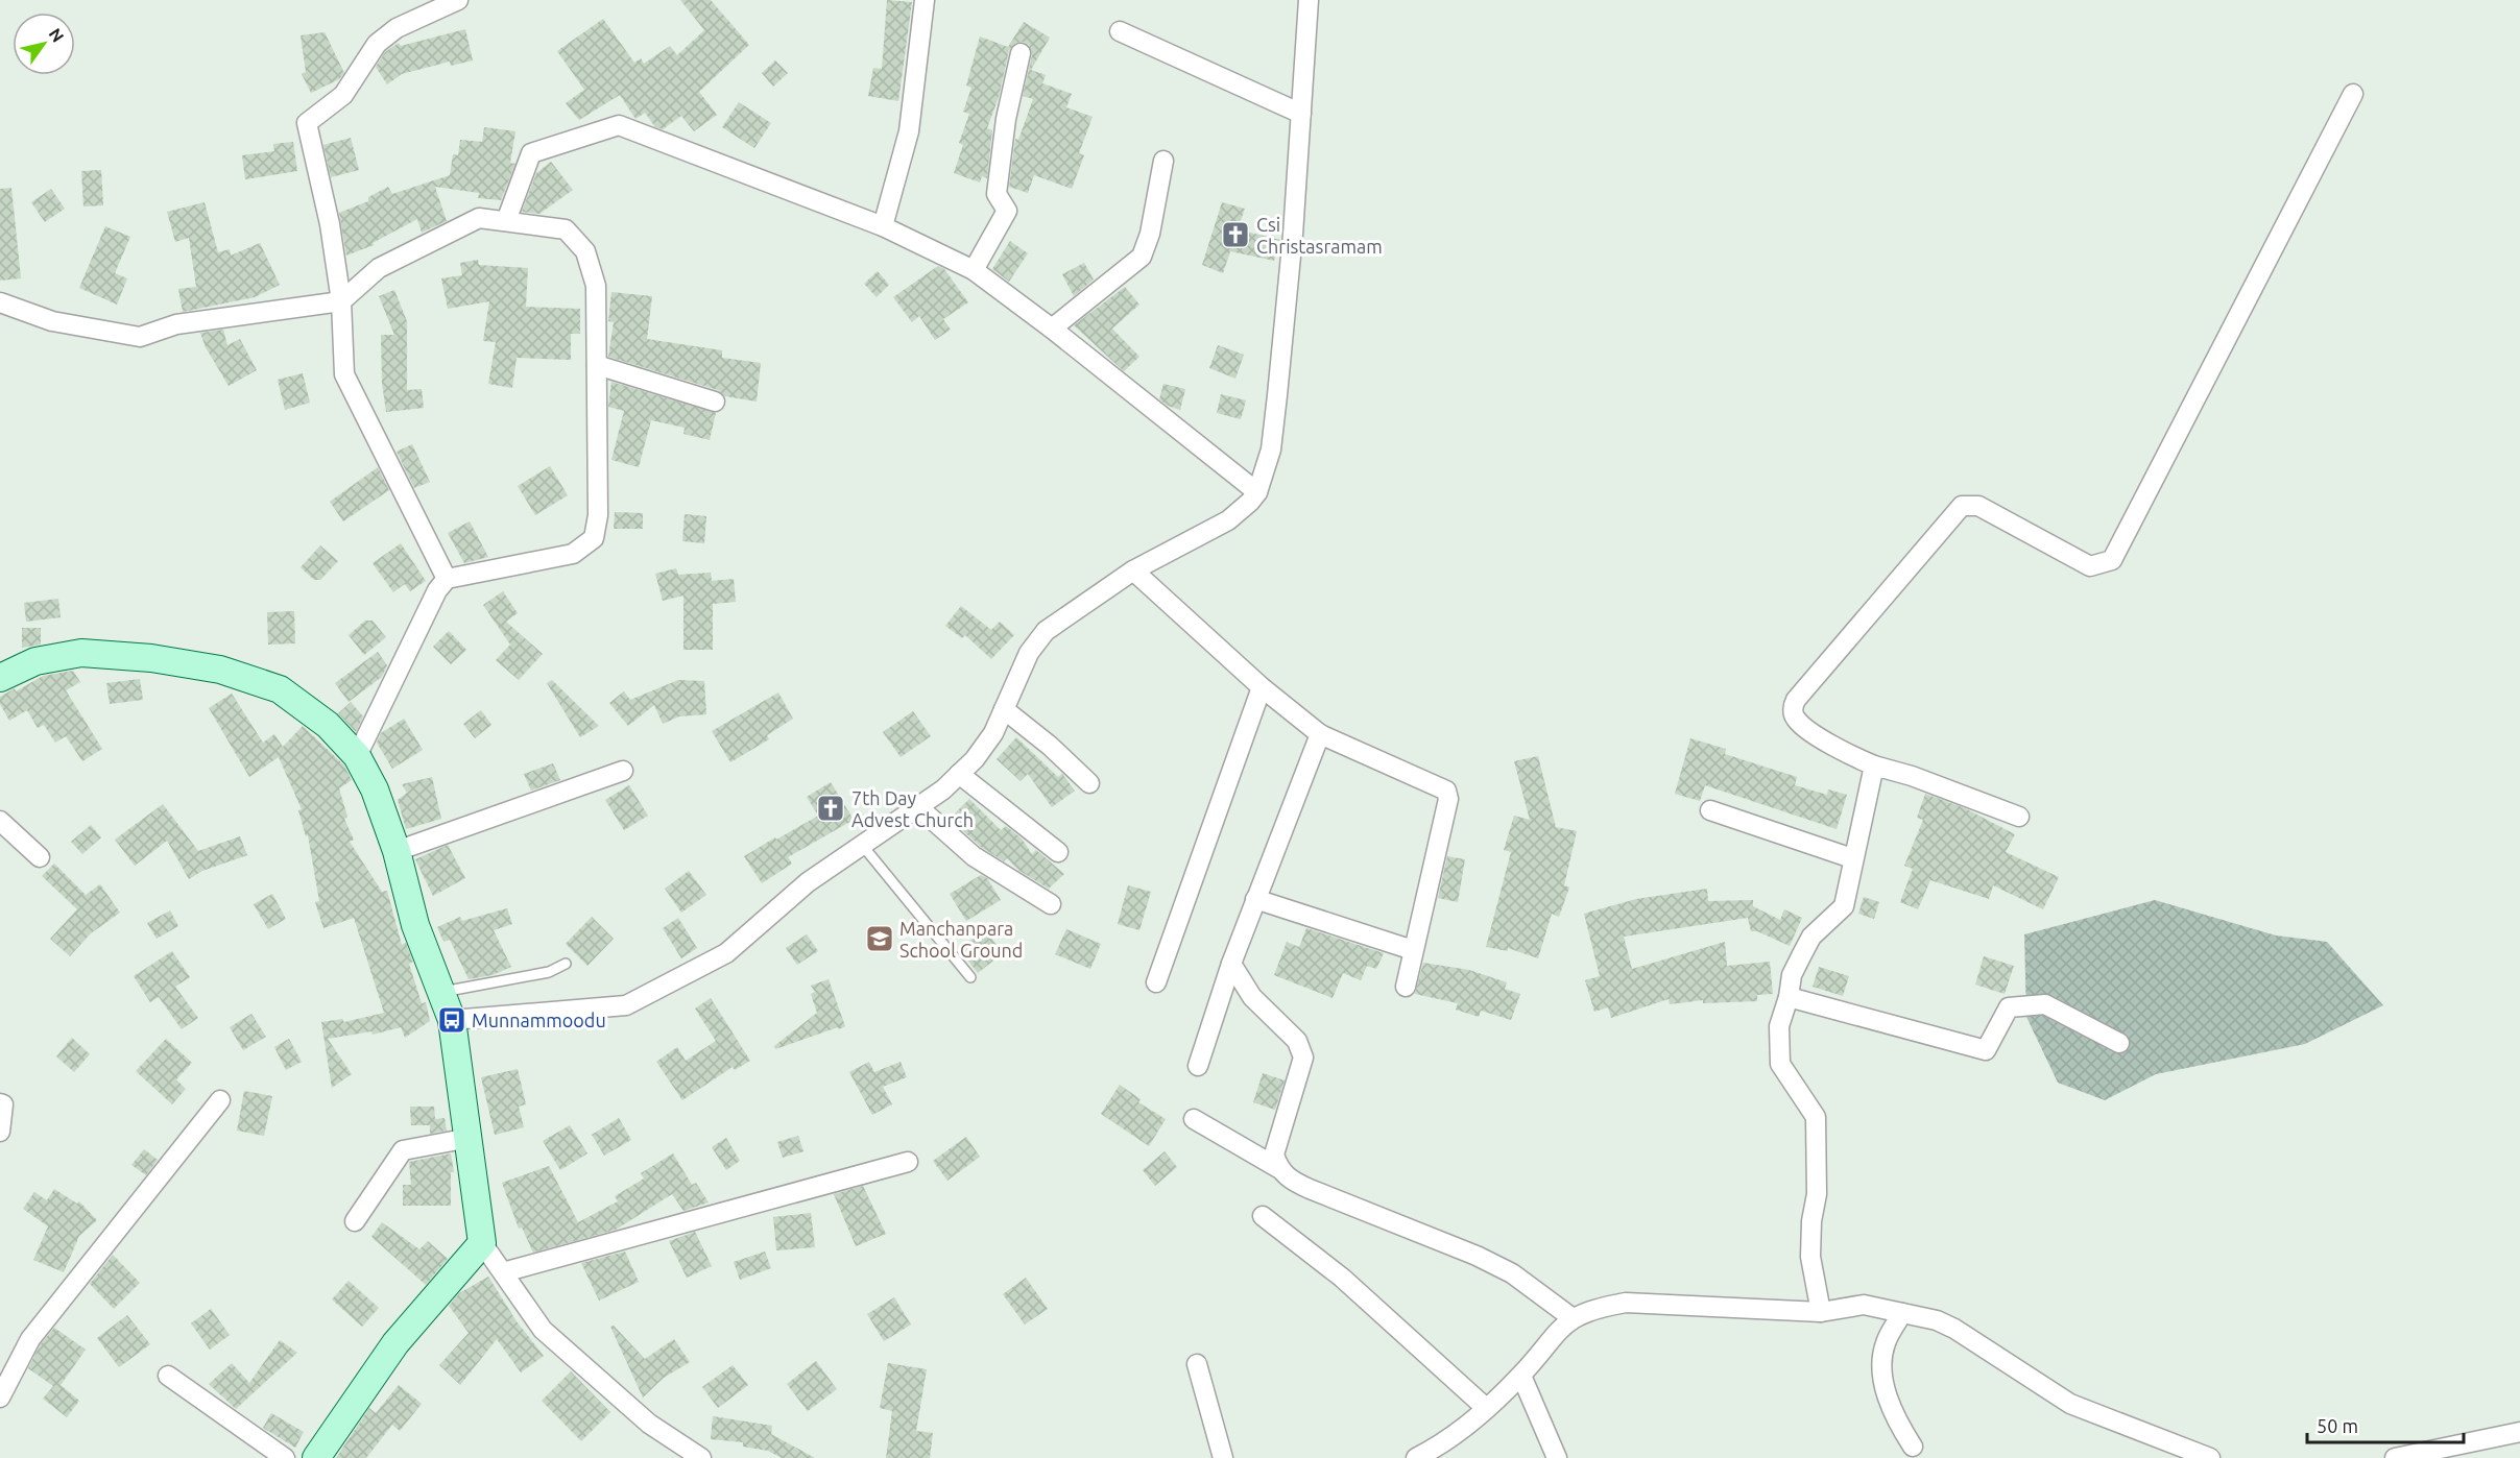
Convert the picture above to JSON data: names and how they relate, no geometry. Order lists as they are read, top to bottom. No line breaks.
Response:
{"places":{"church":["Csi Christasramam","7th Day Advest Church"],"school or university":["Manchanpara School Ground"],"bus stop":["Munnammoodu"]},"scale_bar":"50 m","north":"top right"}
